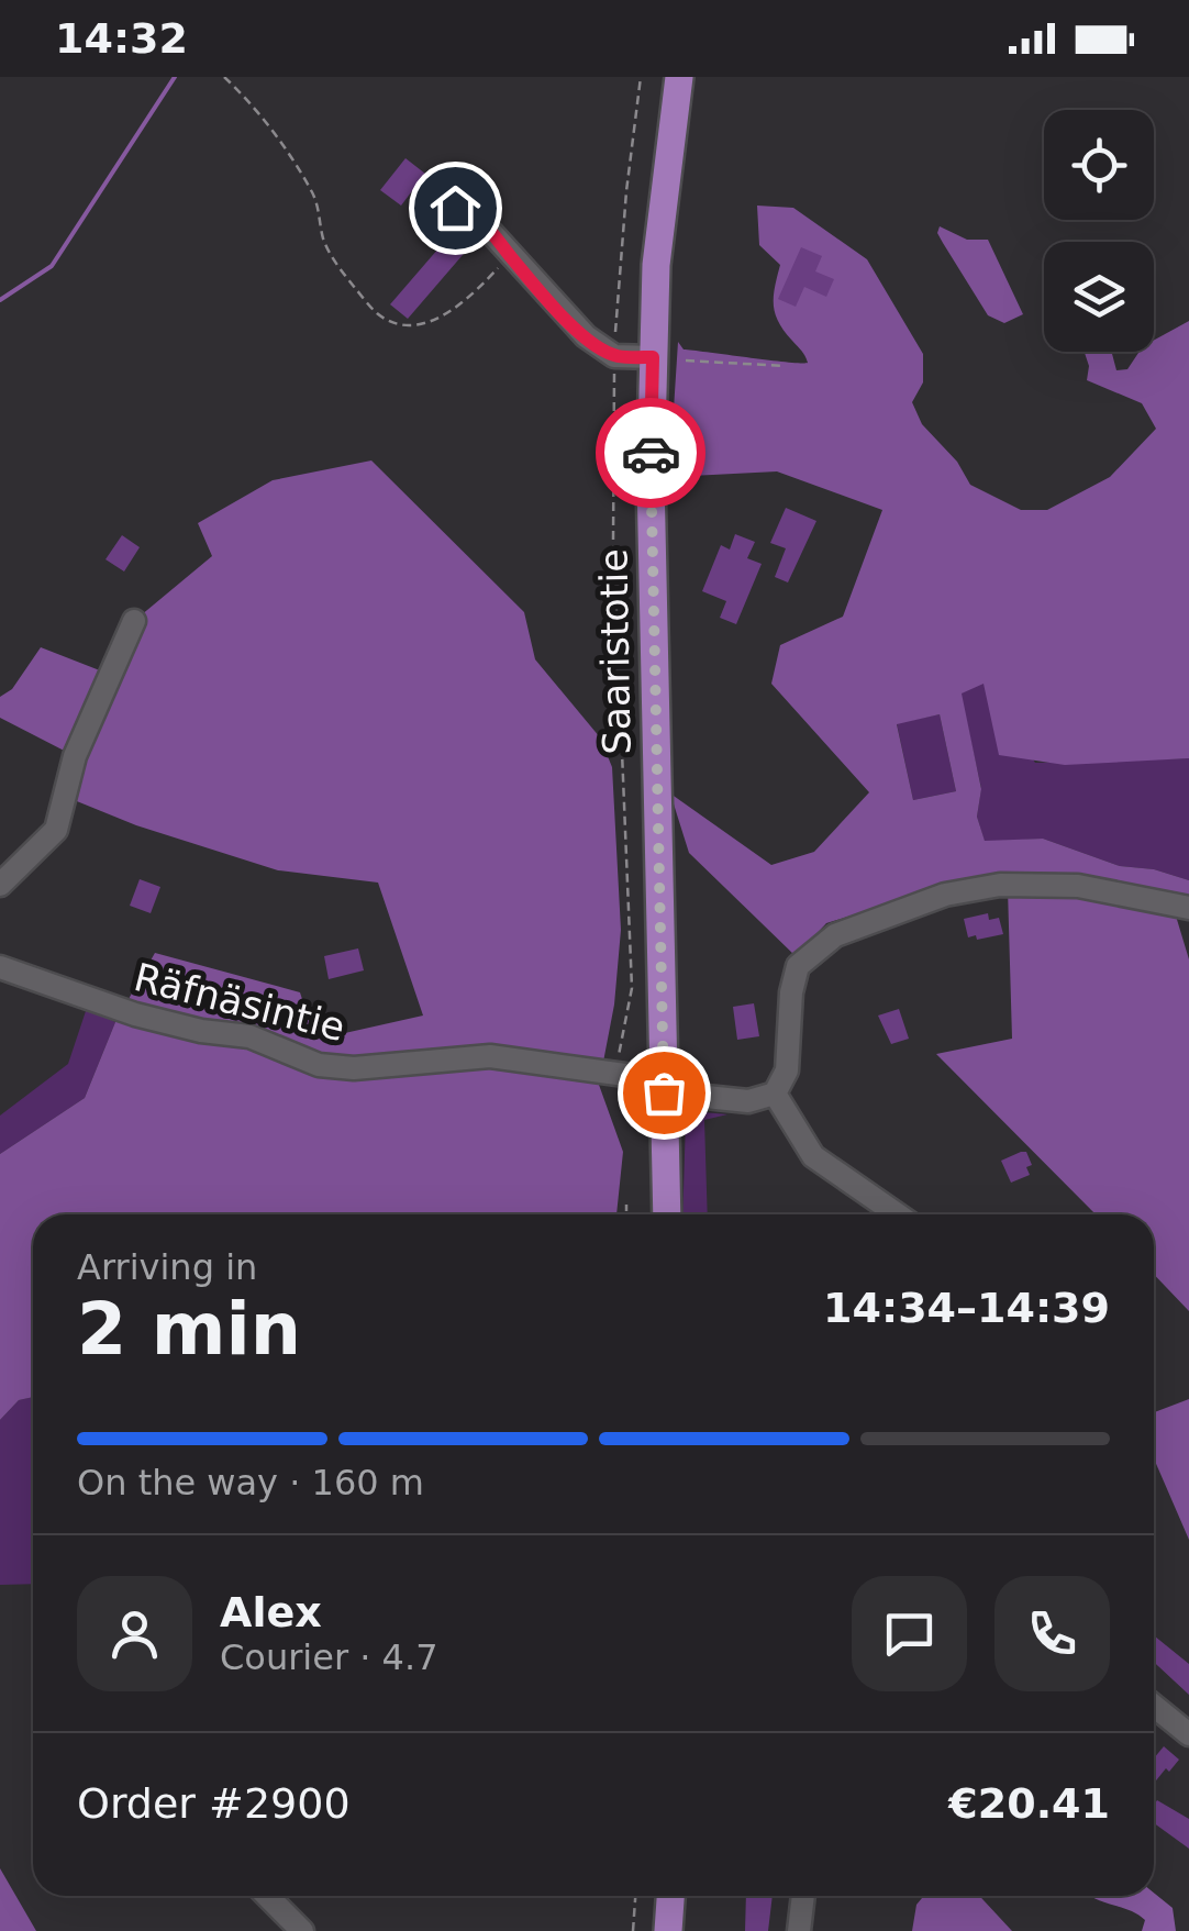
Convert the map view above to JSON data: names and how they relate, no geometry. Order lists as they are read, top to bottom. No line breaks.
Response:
{"streets":{"main road":["Saaristotie"],"street":["Räfnäsintie"]},"crossings":[["Saaristotie","Räfnäsintie"]],"page":{"status":"14:32","heading":["2 min","Arriving in","14:34–14:39"],"panel":["Alex","Courier · 4.7","Order #2900","€20.41"],"bar":"On the way · 160 m"}}
